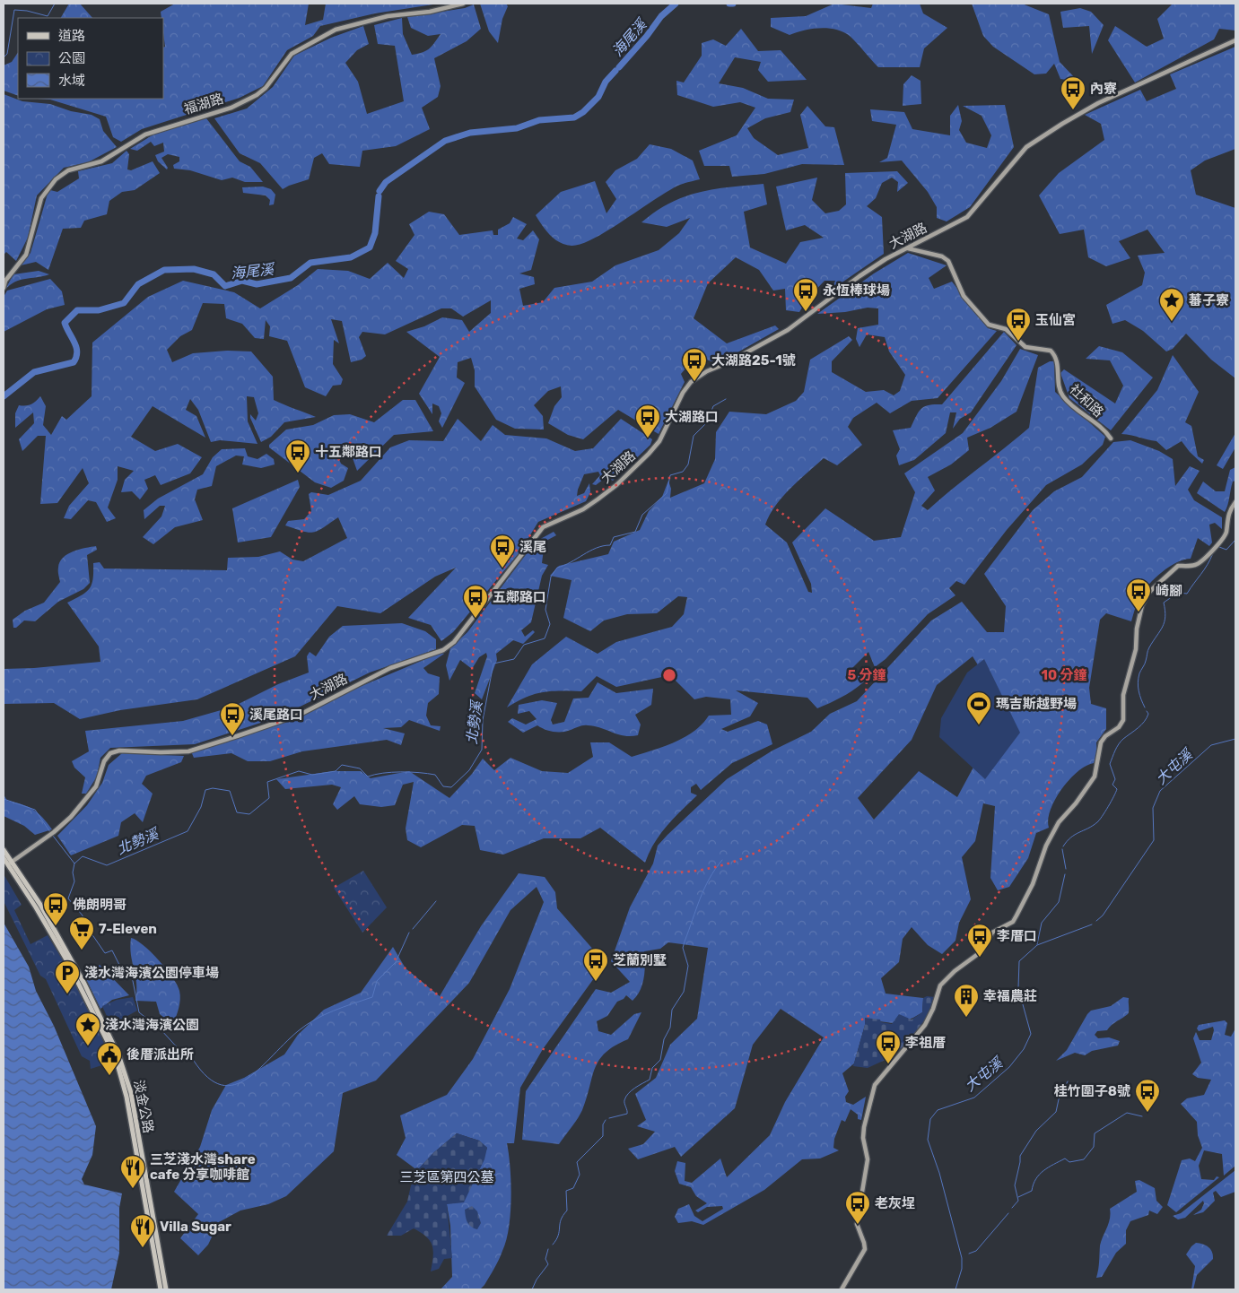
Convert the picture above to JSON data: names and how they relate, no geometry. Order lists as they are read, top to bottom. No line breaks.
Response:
{"streets":{"main road":["淡金公路"],"street":["福湖路","大湖路","社和路"]},"crossings":[["大湖路","社和路"],["大湖路","淡金公路"]],"water":["海尾溪","北勢溪","大屯溪"],"parks":["三芝區第四公墓"],"places":{"bus stop":["內寮","永恆棒球場","玉仙宮","大湖路25-1號","大湖路口","十五鄰路口","溪尾","崎腳","五鄰路口","溪尾路口","佛朗明哥","李厝口","芝蘭別墅","李祖厝","桂竹圍子8號","老灰埕"],"place":["蕃子寮","淺水灣海濱公園"],"sports":["瑪吉斯越野場"],"supermarket":["7-Eleven"],"parking":["淺水灣海濱公園停車場"],"building":["幸福農莊"],"public building":["後厝派出所"],"restaurant":["三芝淺水灣share cafe 分享咖啡館","Villa Sugar"]},"legend":["道路","公園","水域"],"rings":["5 分鐘","10 分鐘"]}
